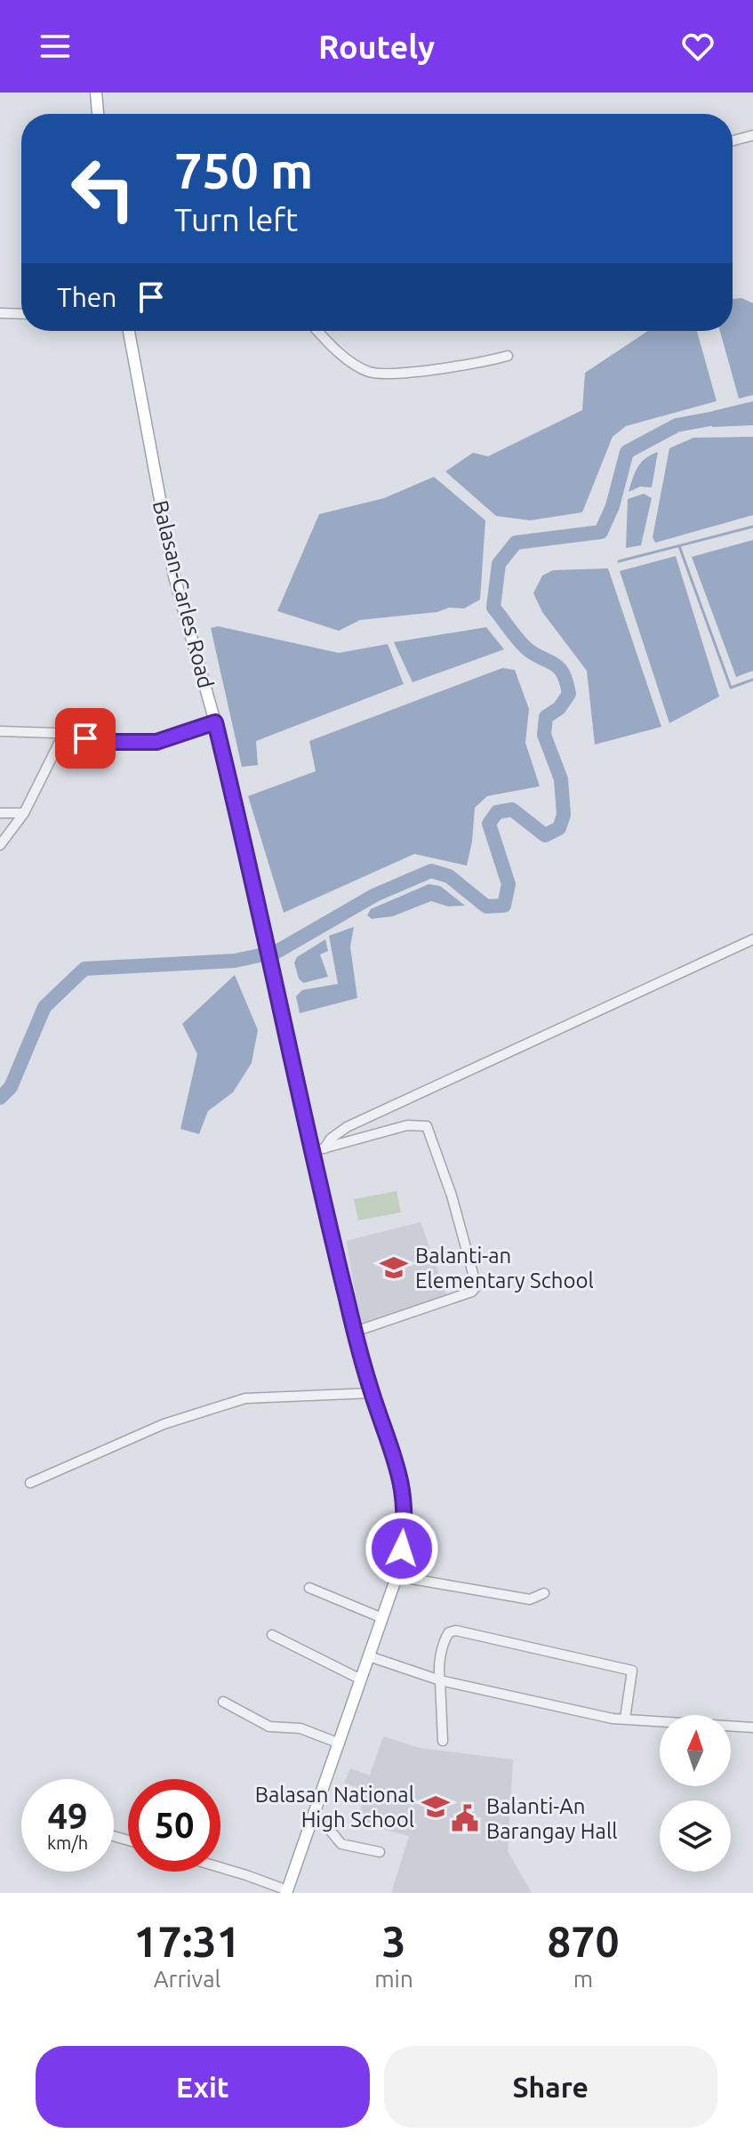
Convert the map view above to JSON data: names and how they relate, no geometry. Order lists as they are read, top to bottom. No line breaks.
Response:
{"streets":{"main road":["Balasan-Carles Road"]},"places":{"school or university":["Balanti-an Elementary School","Balasan National High School"],"public building":["Balanti-An Barangay Hall"]},"north":"top","page":{"header":"Routely","turn":["750 m","Turn left"],"then":"Then","speed":"49 km/h","limit":"50","eta":["17:31","Arrival","3","min","870","m"],"buttons":["Exit","Share"]}}
